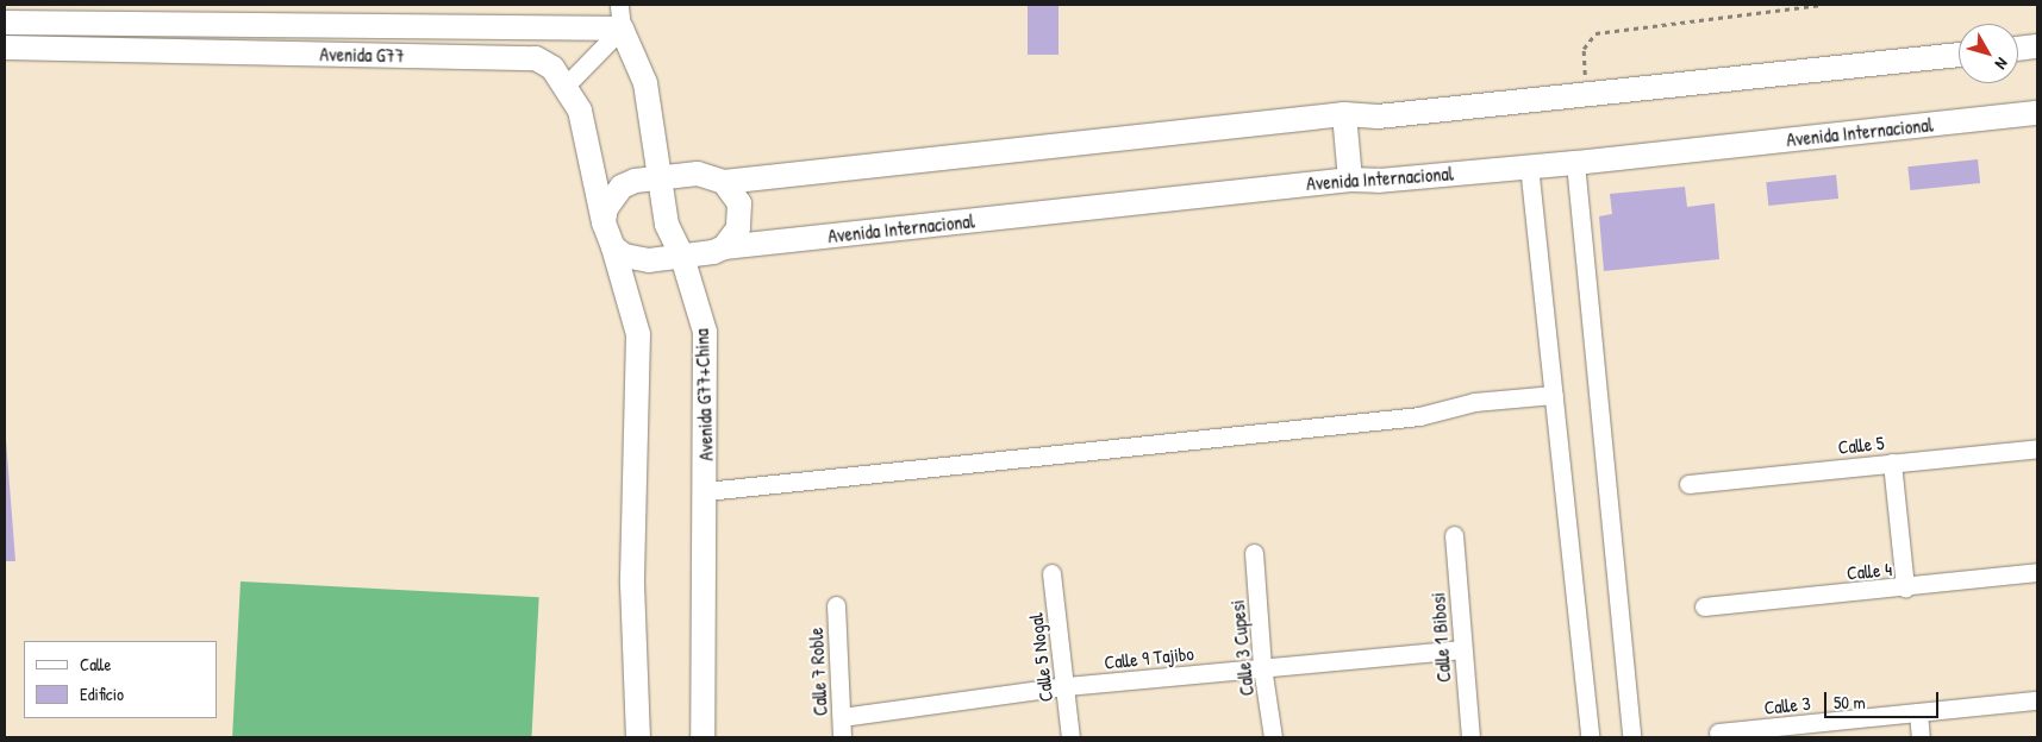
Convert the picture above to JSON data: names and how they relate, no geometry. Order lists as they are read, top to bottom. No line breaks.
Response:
{"streets":{"main road":["Avenida G77","Avenida Internacional","Avenida G77+China"],"street":["Calle 5","Calle 4","Calle 1 Bibosi","Calle 3 Cupesi","Calle 5 Nogal","Calle 9 Tajibo","Calle 7 Roble","Calle 3"]},"crossings":[["Avenida G77","Avenida G77+China"],["Avenida Internacional","Avenida G77+China"],["Calle 1 Bibosi","Calle 9 Tajibo"],["Calle 3 Cupesi","Calle 9 Tajibo"],["Calle 5 Nogal","Calle 9 Tajibo"],["Calle 9 Tajibo","Calle 7 Roble"]],"legend":["Calle","Edificio"],"scale_bar":"50 m","north":"bottom right"}
